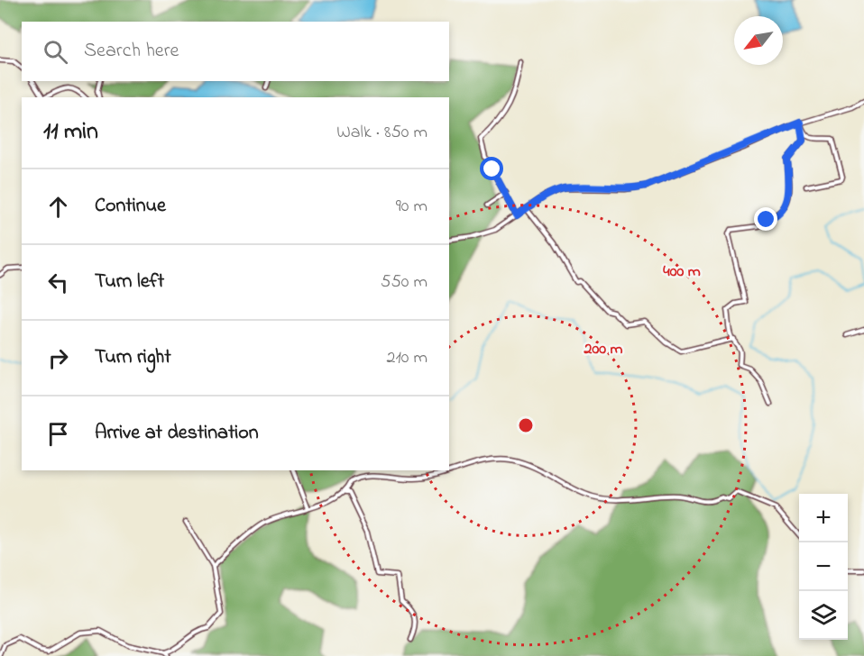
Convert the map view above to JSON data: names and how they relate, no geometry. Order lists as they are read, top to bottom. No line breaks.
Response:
{"north":"bottom left","page":{"search":"Search here","heading":["11 min","Walk · 850 m"],"list":[["Continue","90 m"],["Turn left","550 m"],["Turn right","210 m"],"Arrive at destination"],"map_buttons":["+","−"]},"rings":["400 m","200 m"]}
